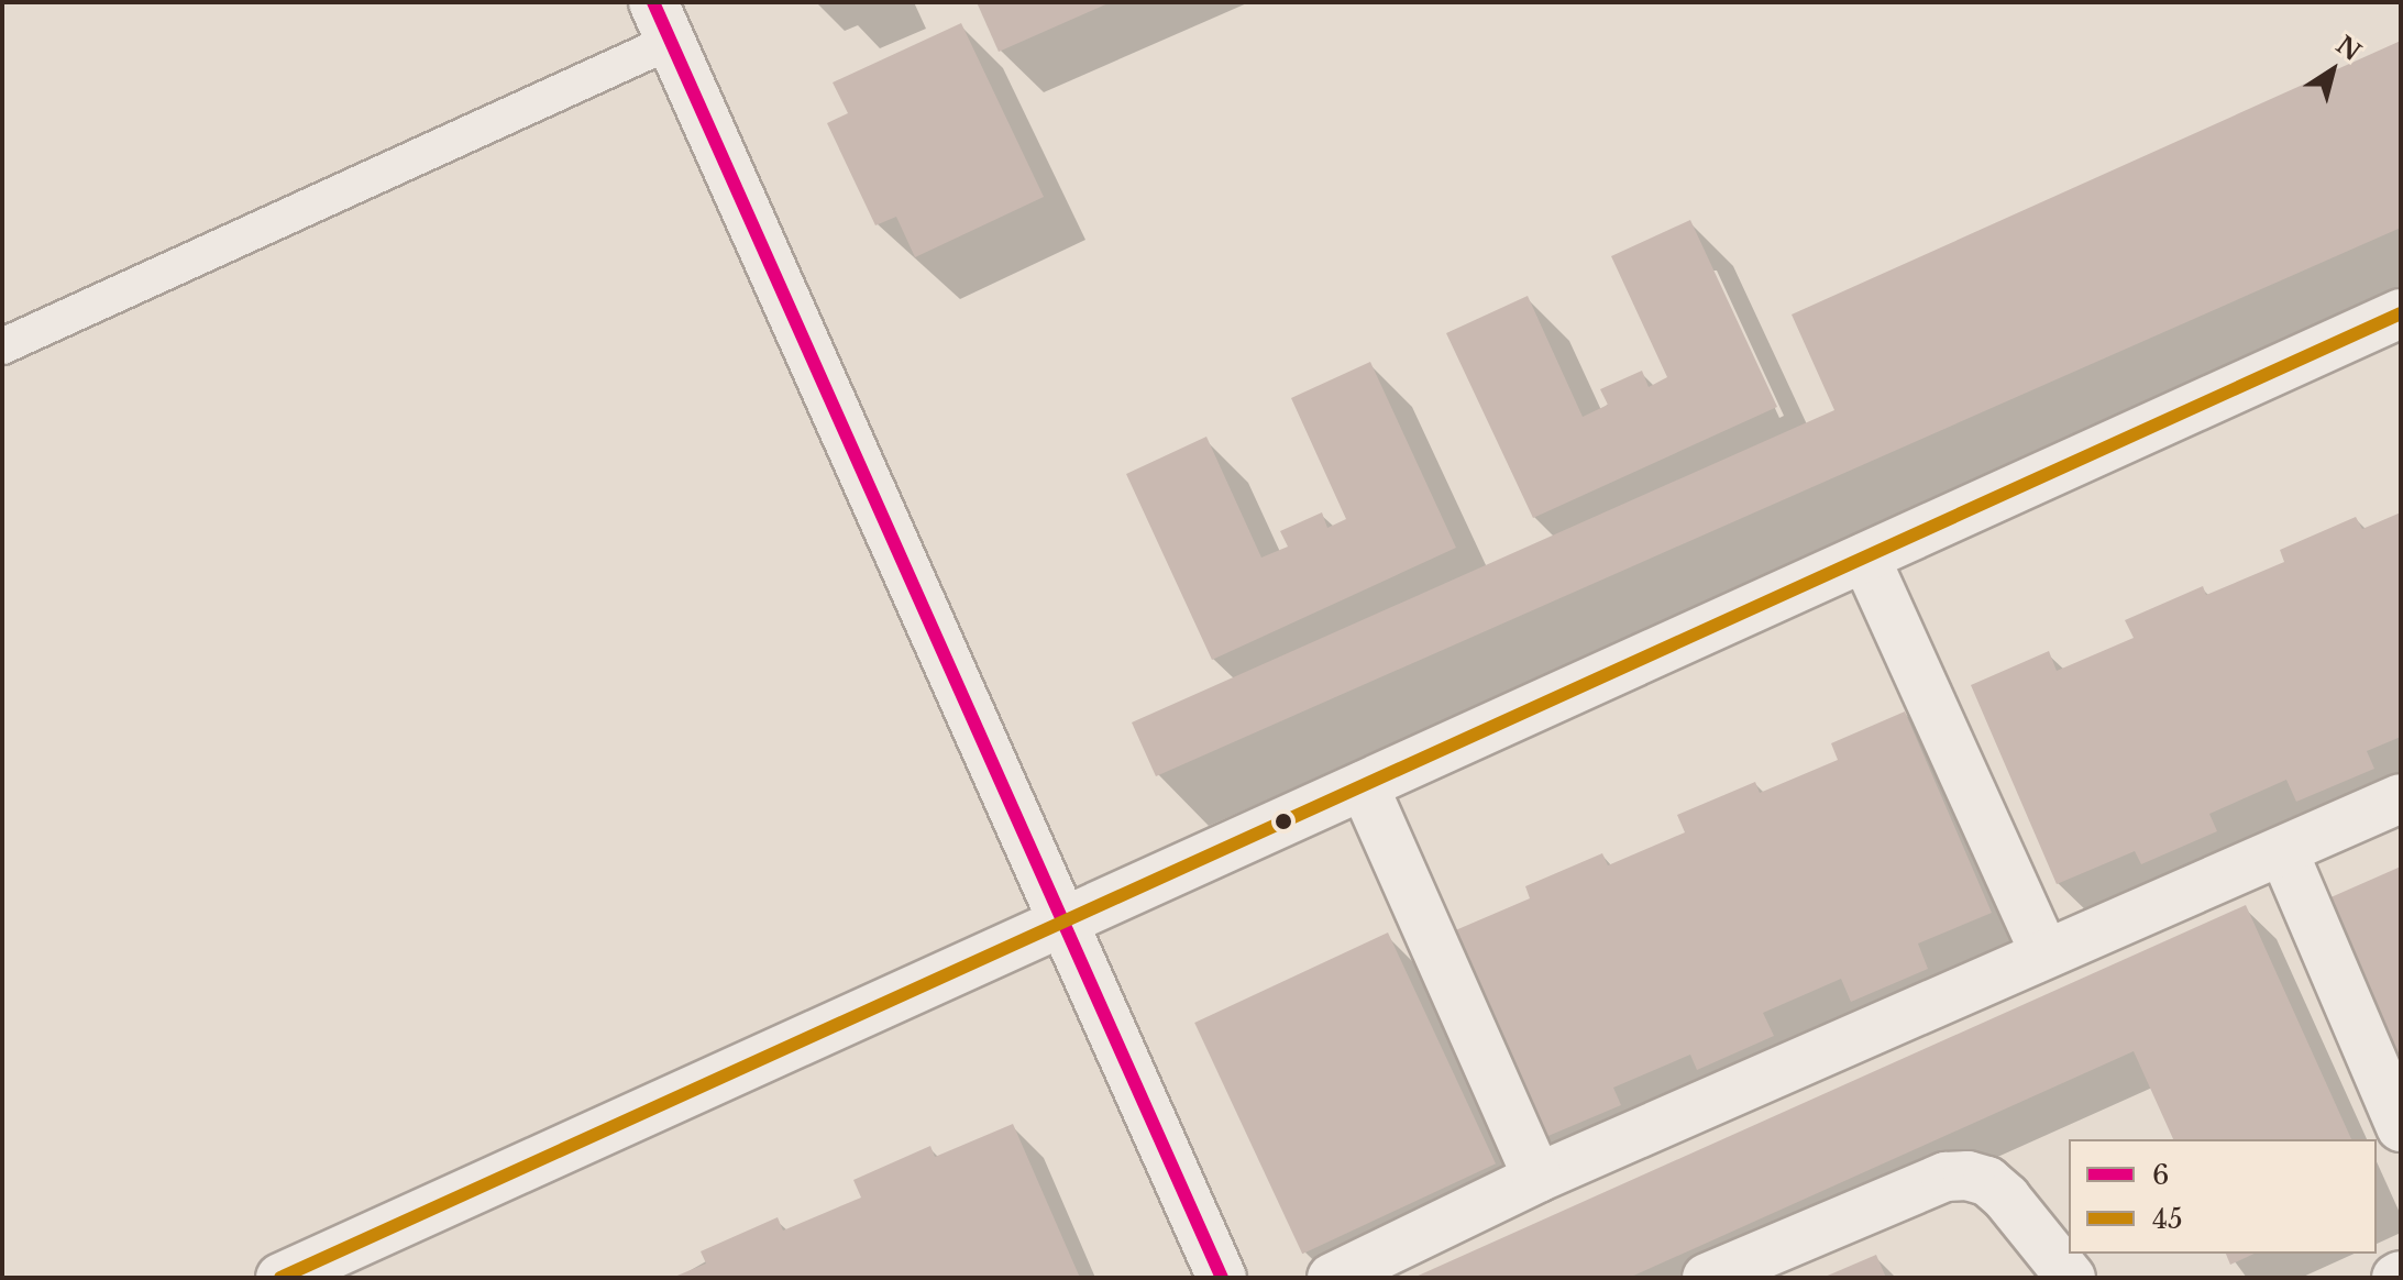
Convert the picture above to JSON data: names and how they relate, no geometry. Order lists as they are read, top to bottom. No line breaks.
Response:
{"lines":["transit line 6","transit line 45"],"legend":["6","45"],"north":"top right"}
